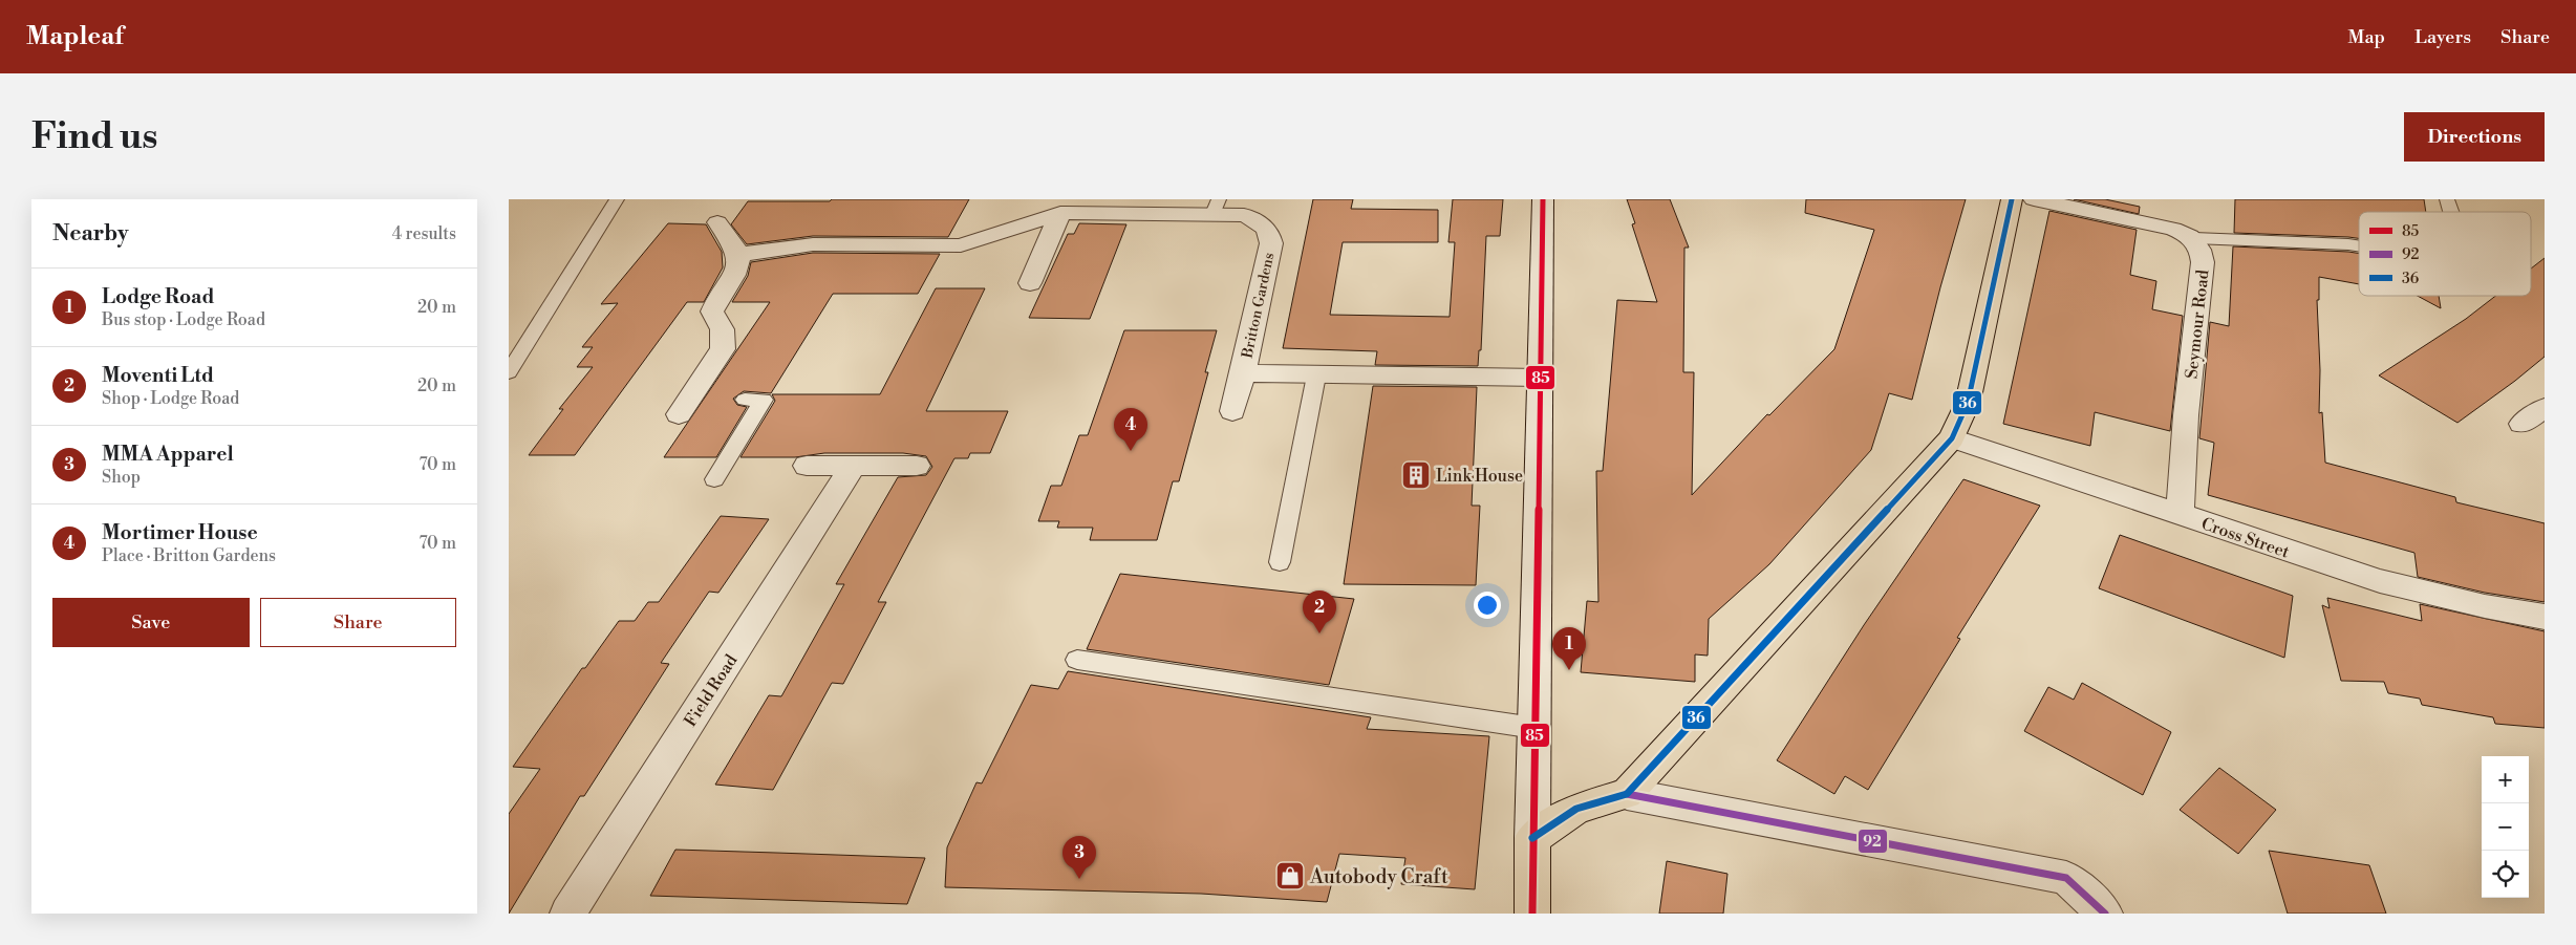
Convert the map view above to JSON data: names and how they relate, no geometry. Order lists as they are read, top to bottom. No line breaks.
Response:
{"streets":{"street":["Britton Gardens","Seymour Road","Cross Street","Field Road"]},"crossings":[["Seymour Road","Cross Street"]],"places":{"building":["Link House"],"shop":["Autobody Craft"]},"lines":["transit line 85","transit line 36","transit line 92"],"legend":["85","92","36"],"page":{"header":"Mapleaf","nav":["Map","Layers","Share"],"buttons":["Directions",["Save","Share"]],"title":"Find us","heading":["Nearby","4 results"],"list":[{"mark":"1","name":"Lodge Road","note":"Bus stop · Lodge Road","value":"20 m"},{"mark":"2","name":"Moventi Ltd","note":"Shop · Lodge Road","value":"20 m"},{"mark":"3","name":"MMA Apparel","note":"Shop","value":"70 m"},{"mark":"4","name":"Mortimer House","note":"Place · Britton Gardens","value":"70 m"}],"pins":["4","2","1","3"],"map_buttons":["+","−"]}}
